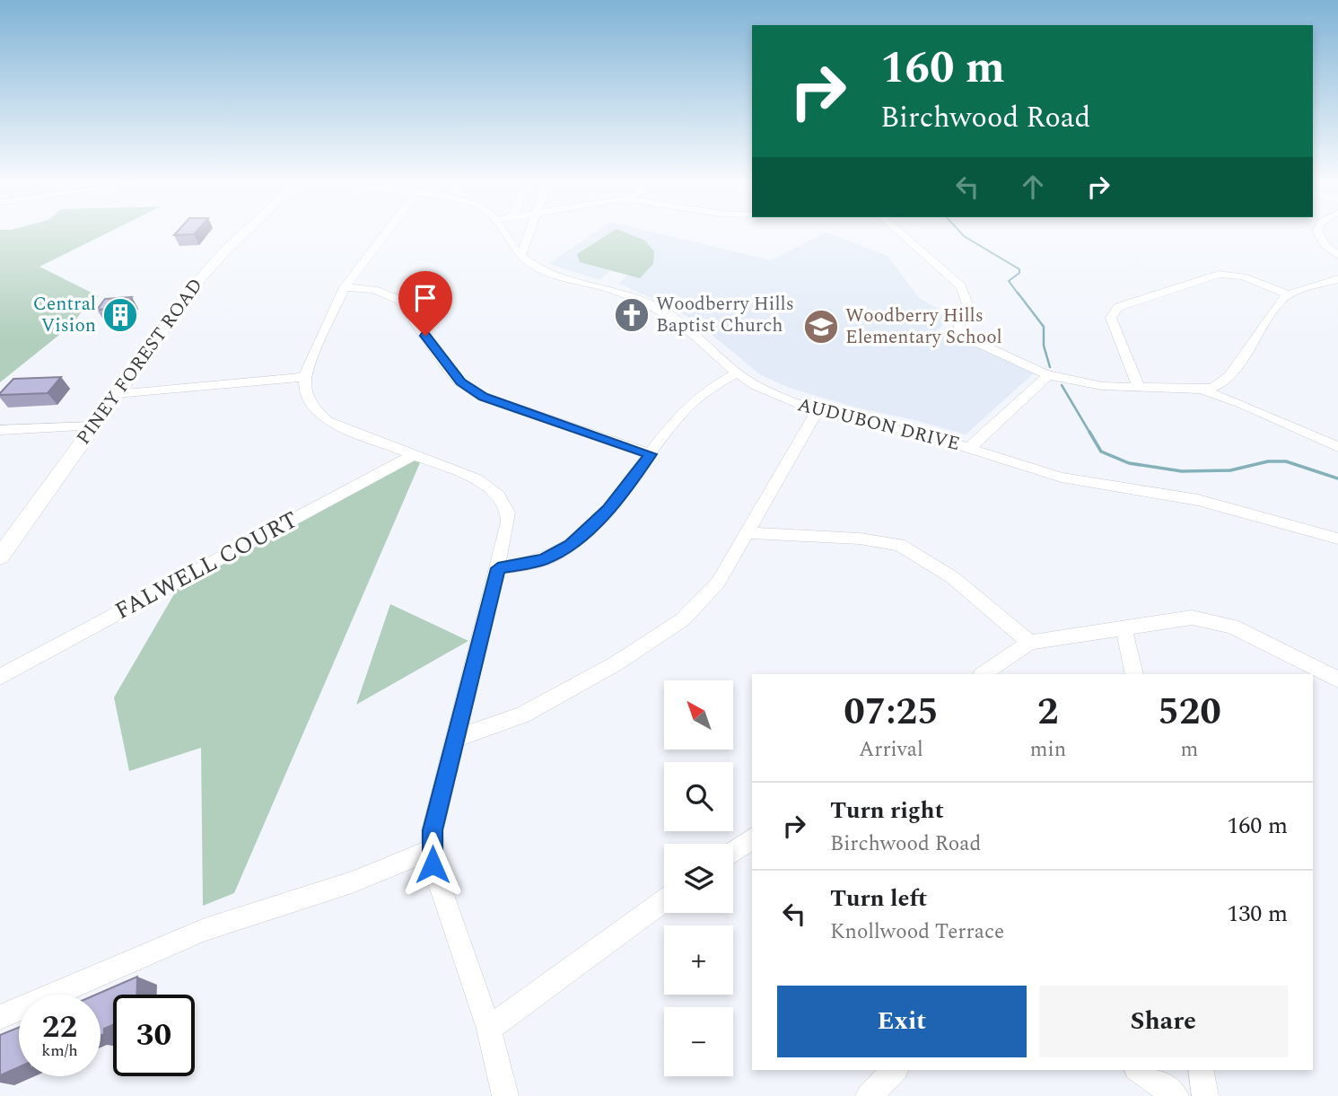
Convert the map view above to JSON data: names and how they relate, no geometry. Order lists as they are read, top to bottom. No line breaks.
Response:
{"streets":{"main road":["PINEY FOREST ROAD"],"street":["AUDUBON DRIVE","FALWELL COURT"]},"places":{"building":["Central Vision"],"church":["Woodberry Hills Baptist Church"],"school or university":["Woodberry Hills Elementary School"]},"north":"top left","page":{"turn":["160 m","Birchwood Road"],"eta":["07:25","Arrival","2","min","520","m"],"map_buttons":["+","−"],"list":[{"name":"Turn right","note":"Birchwood Road","value":"160 m"},{"name":"Turn left","note":"Knollwood Terrace","value":"130 m"}],"buttons":["Exit","Share"],"speed":"22 km/h","limit":"30"}}
